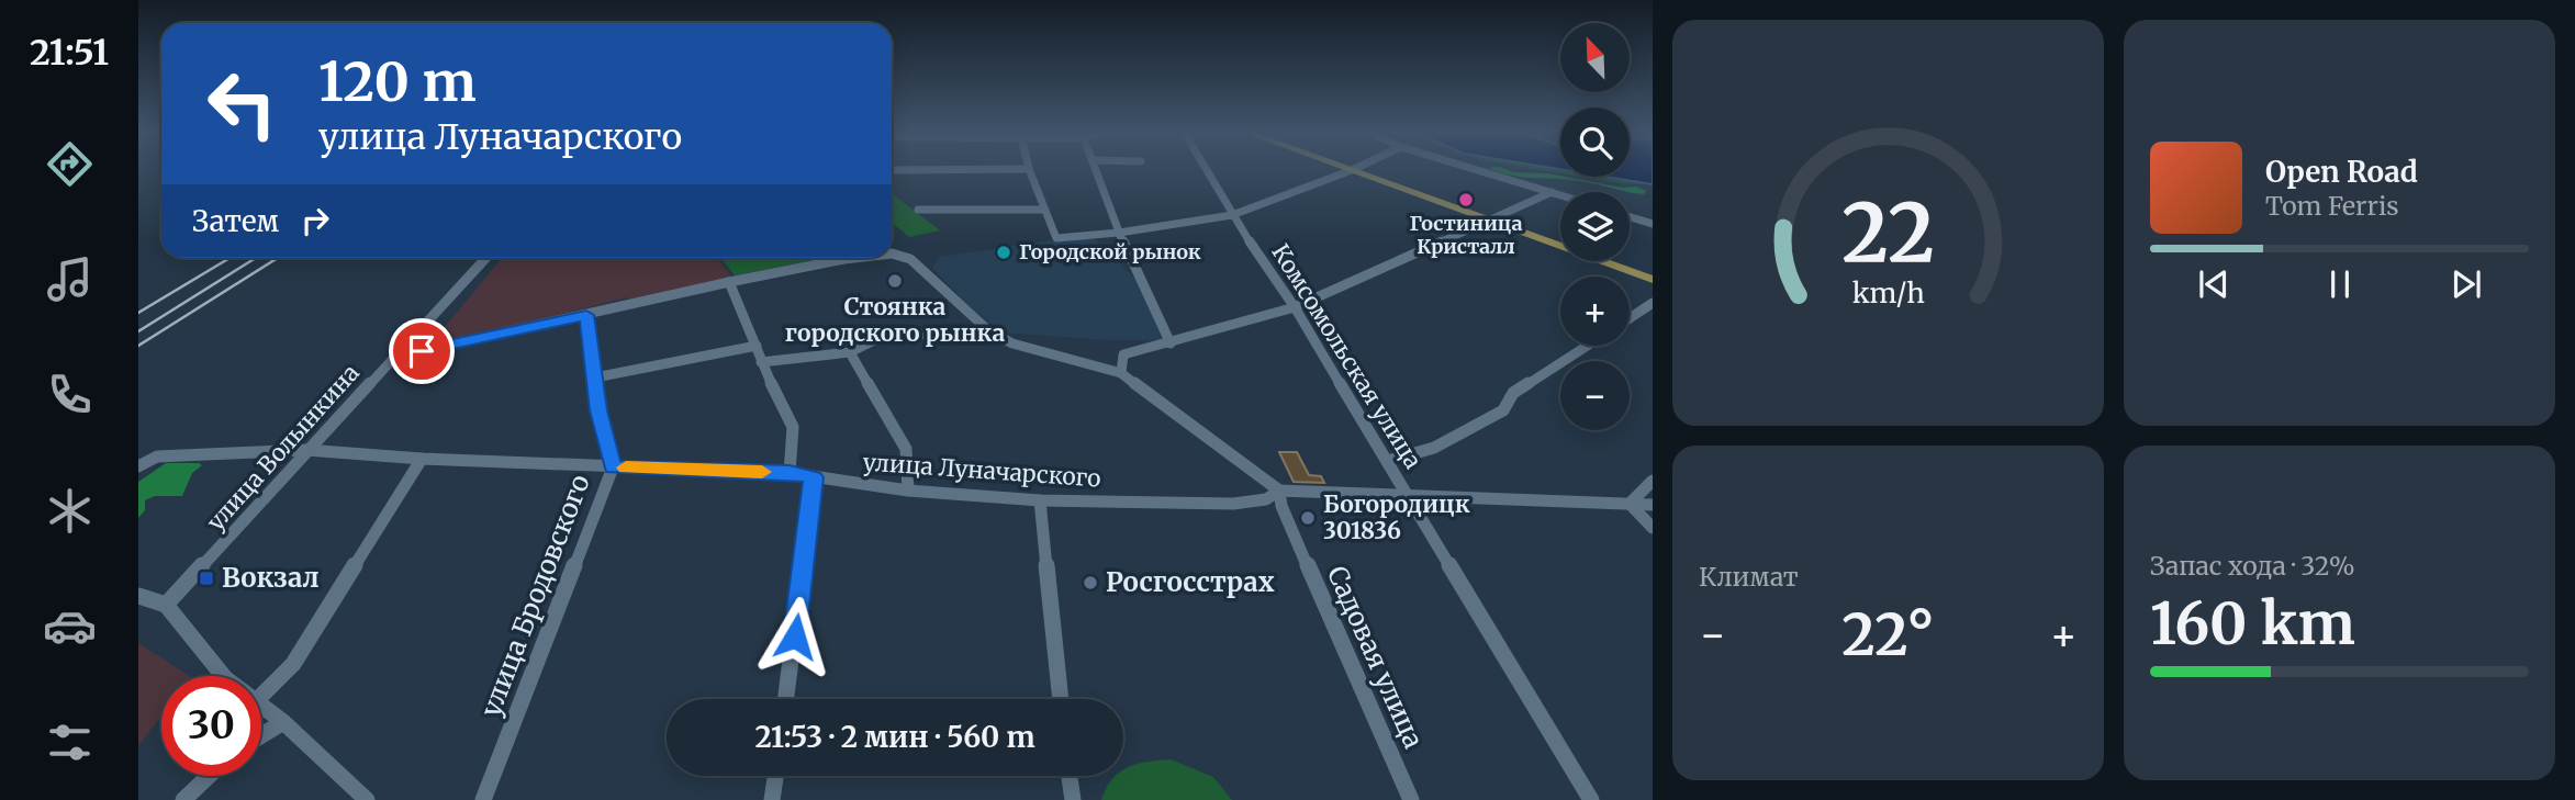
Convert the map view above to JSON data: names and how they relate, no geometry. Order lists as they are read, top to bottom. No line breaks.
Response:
{"streets":{"street":["Комсомольская улица","улица Волынкина","улица Луначарского","улица Бродовского","Садовая улица"]},"crossings":[["Комсомольская улица","улица Луначарского"],["улица Волынкина","улица Луначарского"],["улица Луначарского","улица Бродовского"],["улица Луначарского","Садовая улица"]],"places":{"other":["Гостиница Кристалл","Городской рынок","Cтоянка городского рынка","Богородицк 301836","Росгосстрах"],"transit":["Вокзал"]},"north":"top left","page":{"tabs":"21:51","map_buttons":["+","−"],"turn":["120 m","улица Луначарского"],"song":["Open Road","Tom Ferris"],"then":"Затем","tile":["Климат",["Запас хода · 32%","160 km"]],"heat":["−","22°","+"],"limit":"30","trip":"21:53 · 2 мин · 560 m","gauge":["22","km/h"]}}
